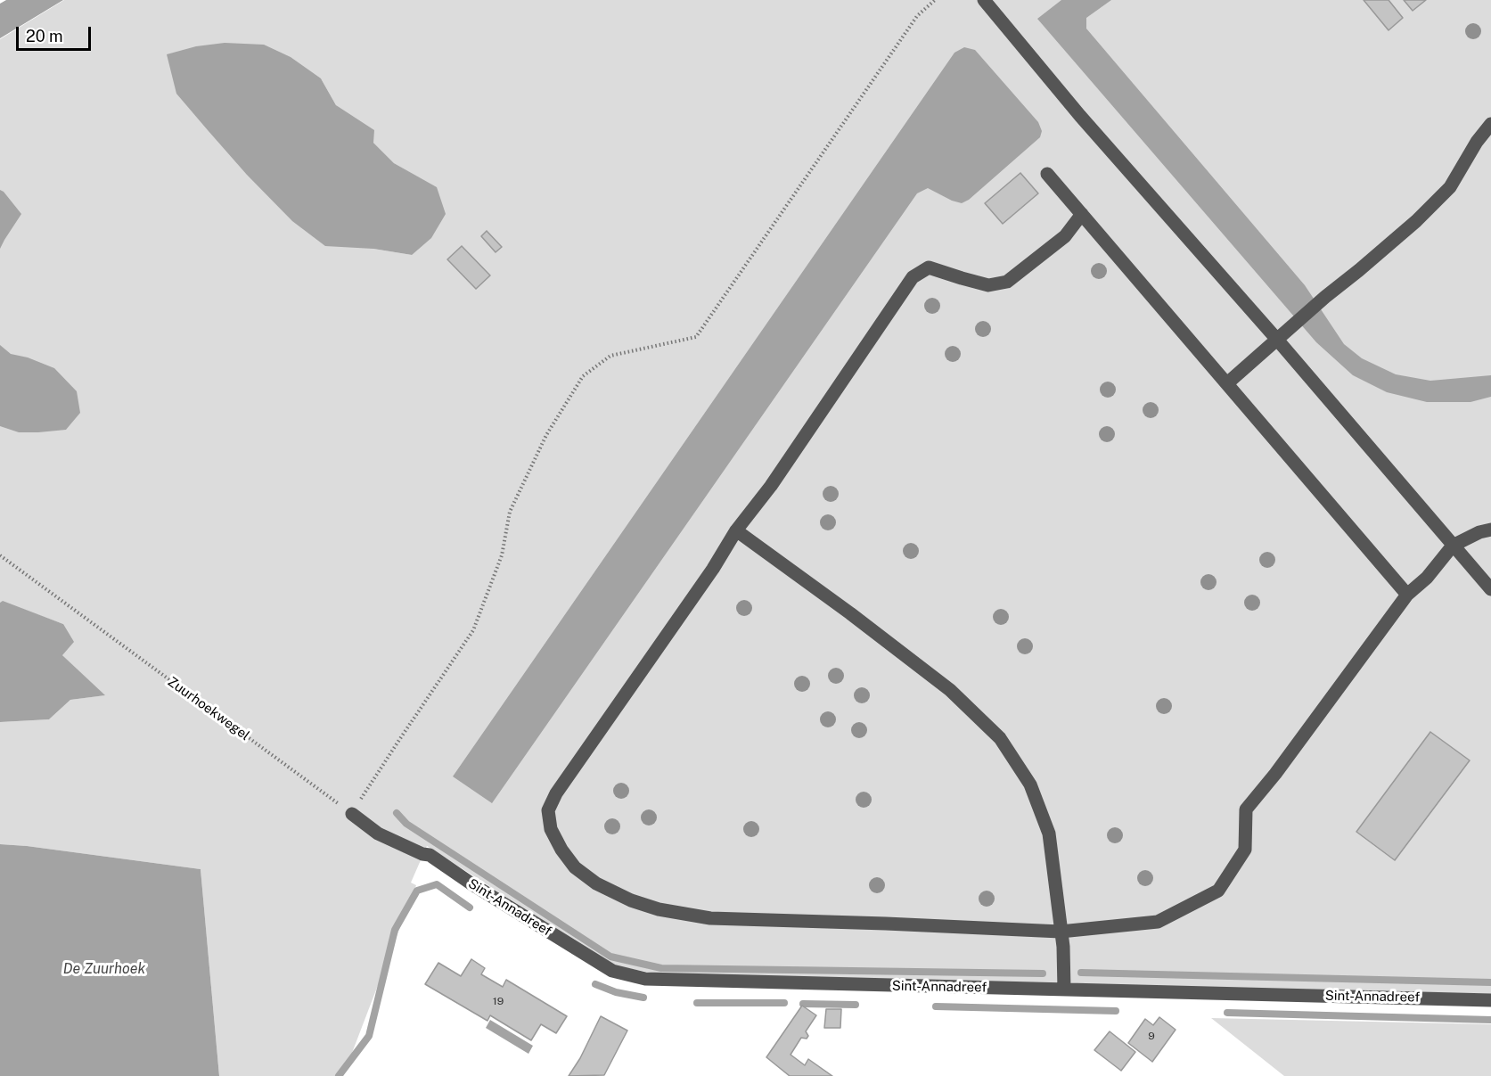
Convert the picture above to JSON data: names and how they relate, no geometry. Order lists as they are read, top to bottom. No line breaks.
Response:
{"streets":{"street":["Sint-Annadreef"],"path":["Zuurhoekwegel"]},"crossings":[["Zuurhoekwegel","Sint-Annadreef"]],"water":["De Zuurhoek"],"house_numbers":["19","9"],"scale_bar":"20 m"}
